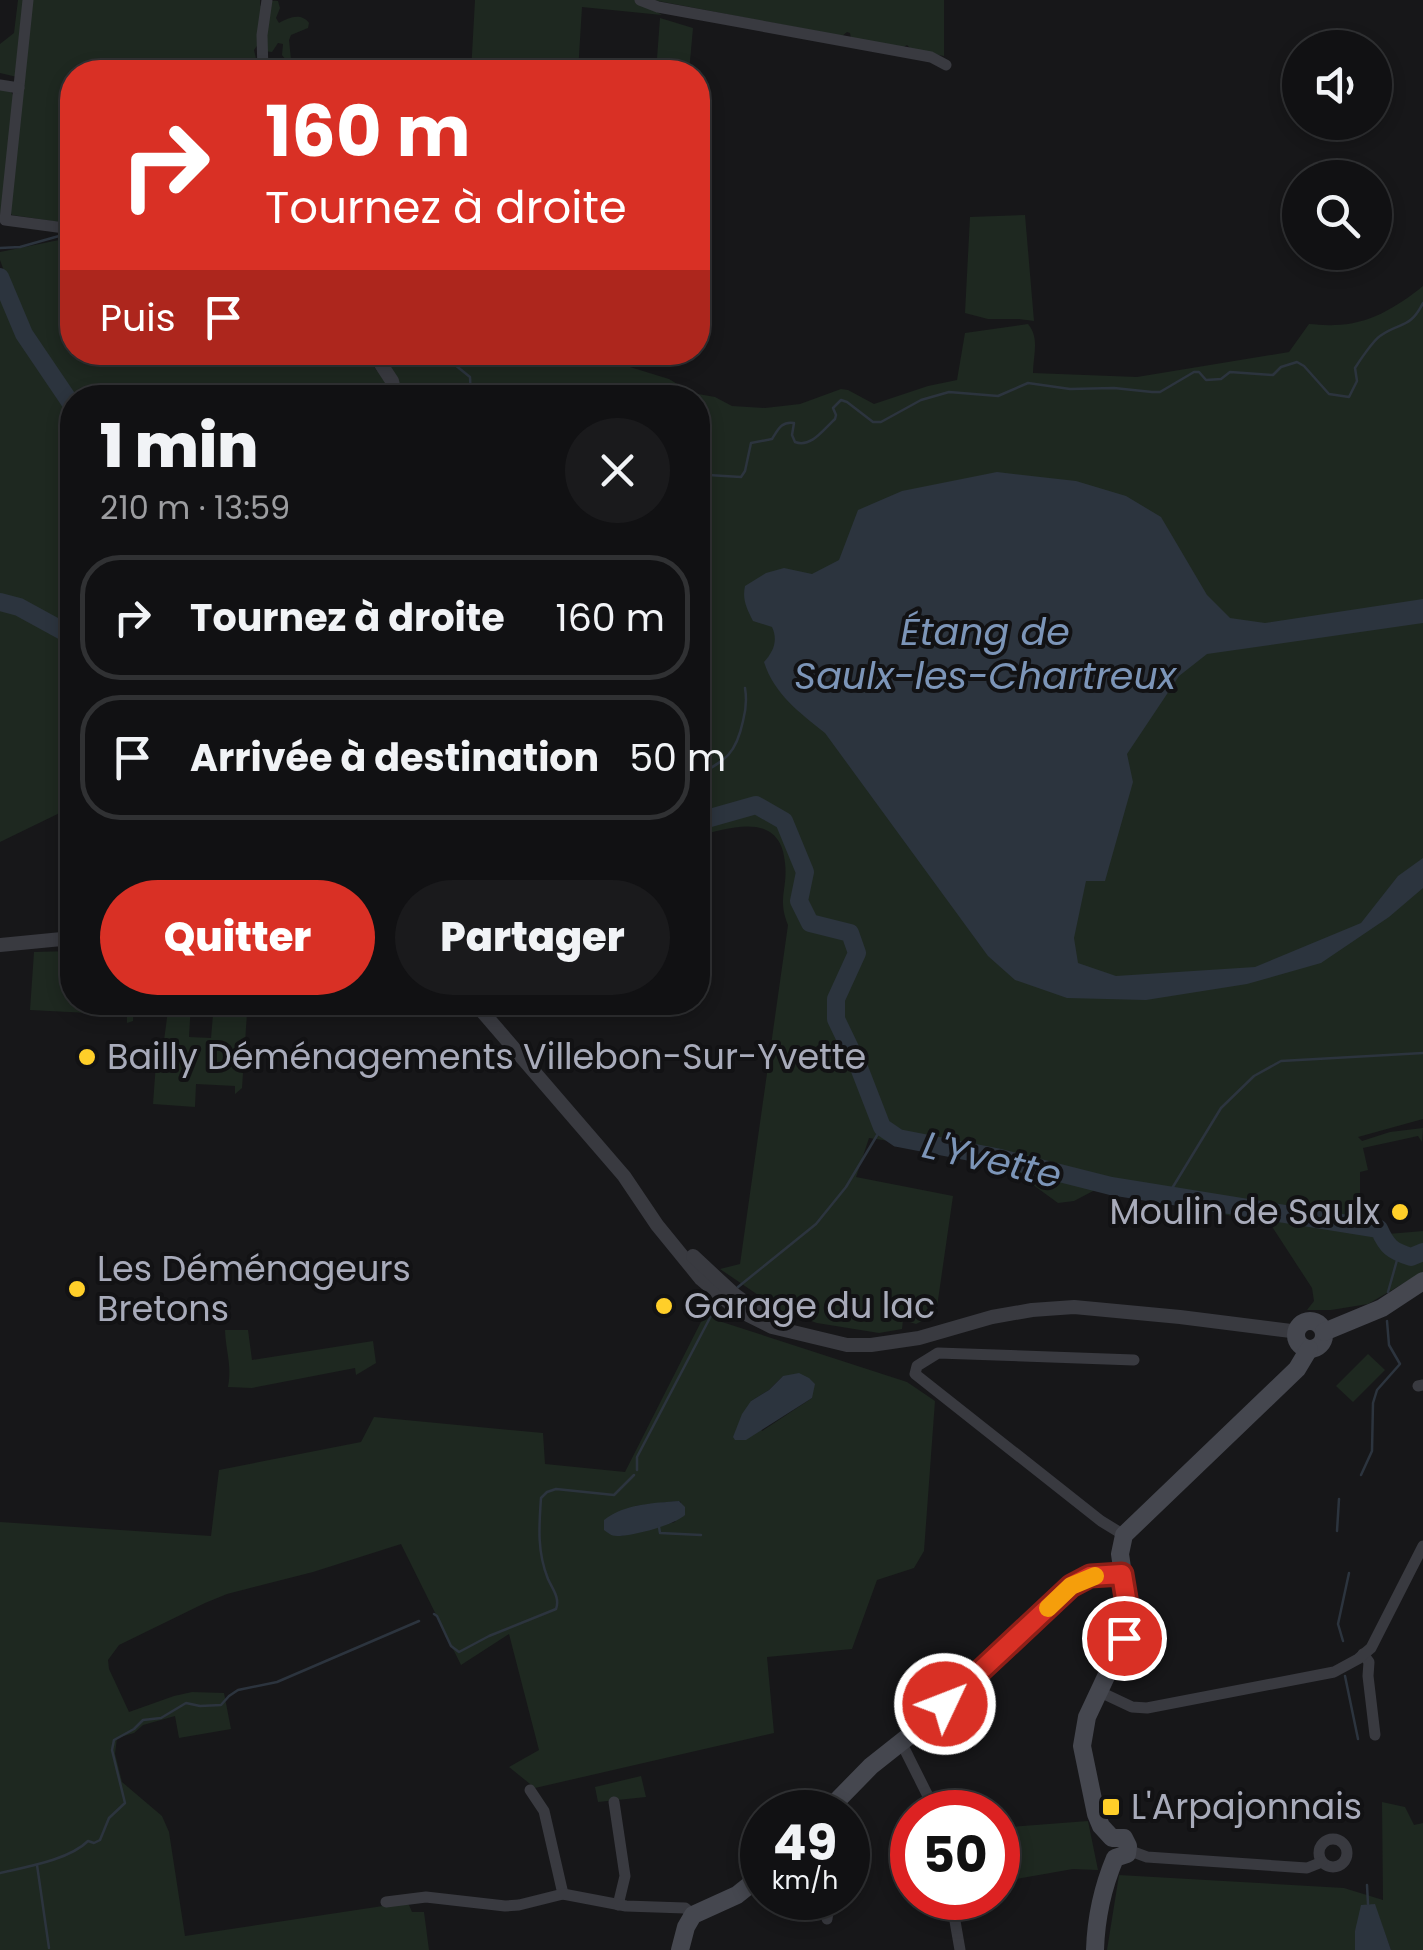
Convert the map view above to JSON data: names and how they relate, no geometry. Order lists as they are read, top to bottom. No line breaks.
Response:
{"water":["Étang de Saulx-les-Chartreux","L'Yvette"],"places":{"other":["Bailly Déménagements Villebon-Sur-Yvette","Moulin de Saulx","Les Déménageurs Bretons","Garage du lac"],"transit":["L'Arpajonnais"]},"page":{"turn":["160 m","Tournez à droite"],"then":"Puis","heading":["1 min","210 m · 13:59"],"list":[{"name":"Tournez à droite","value":"160 m"},{"name":"Arrivée à destination","value":"50 m"}],"buttons":["Quitter","Partager"],"speed":"49 km/h","limit":"50"}}
